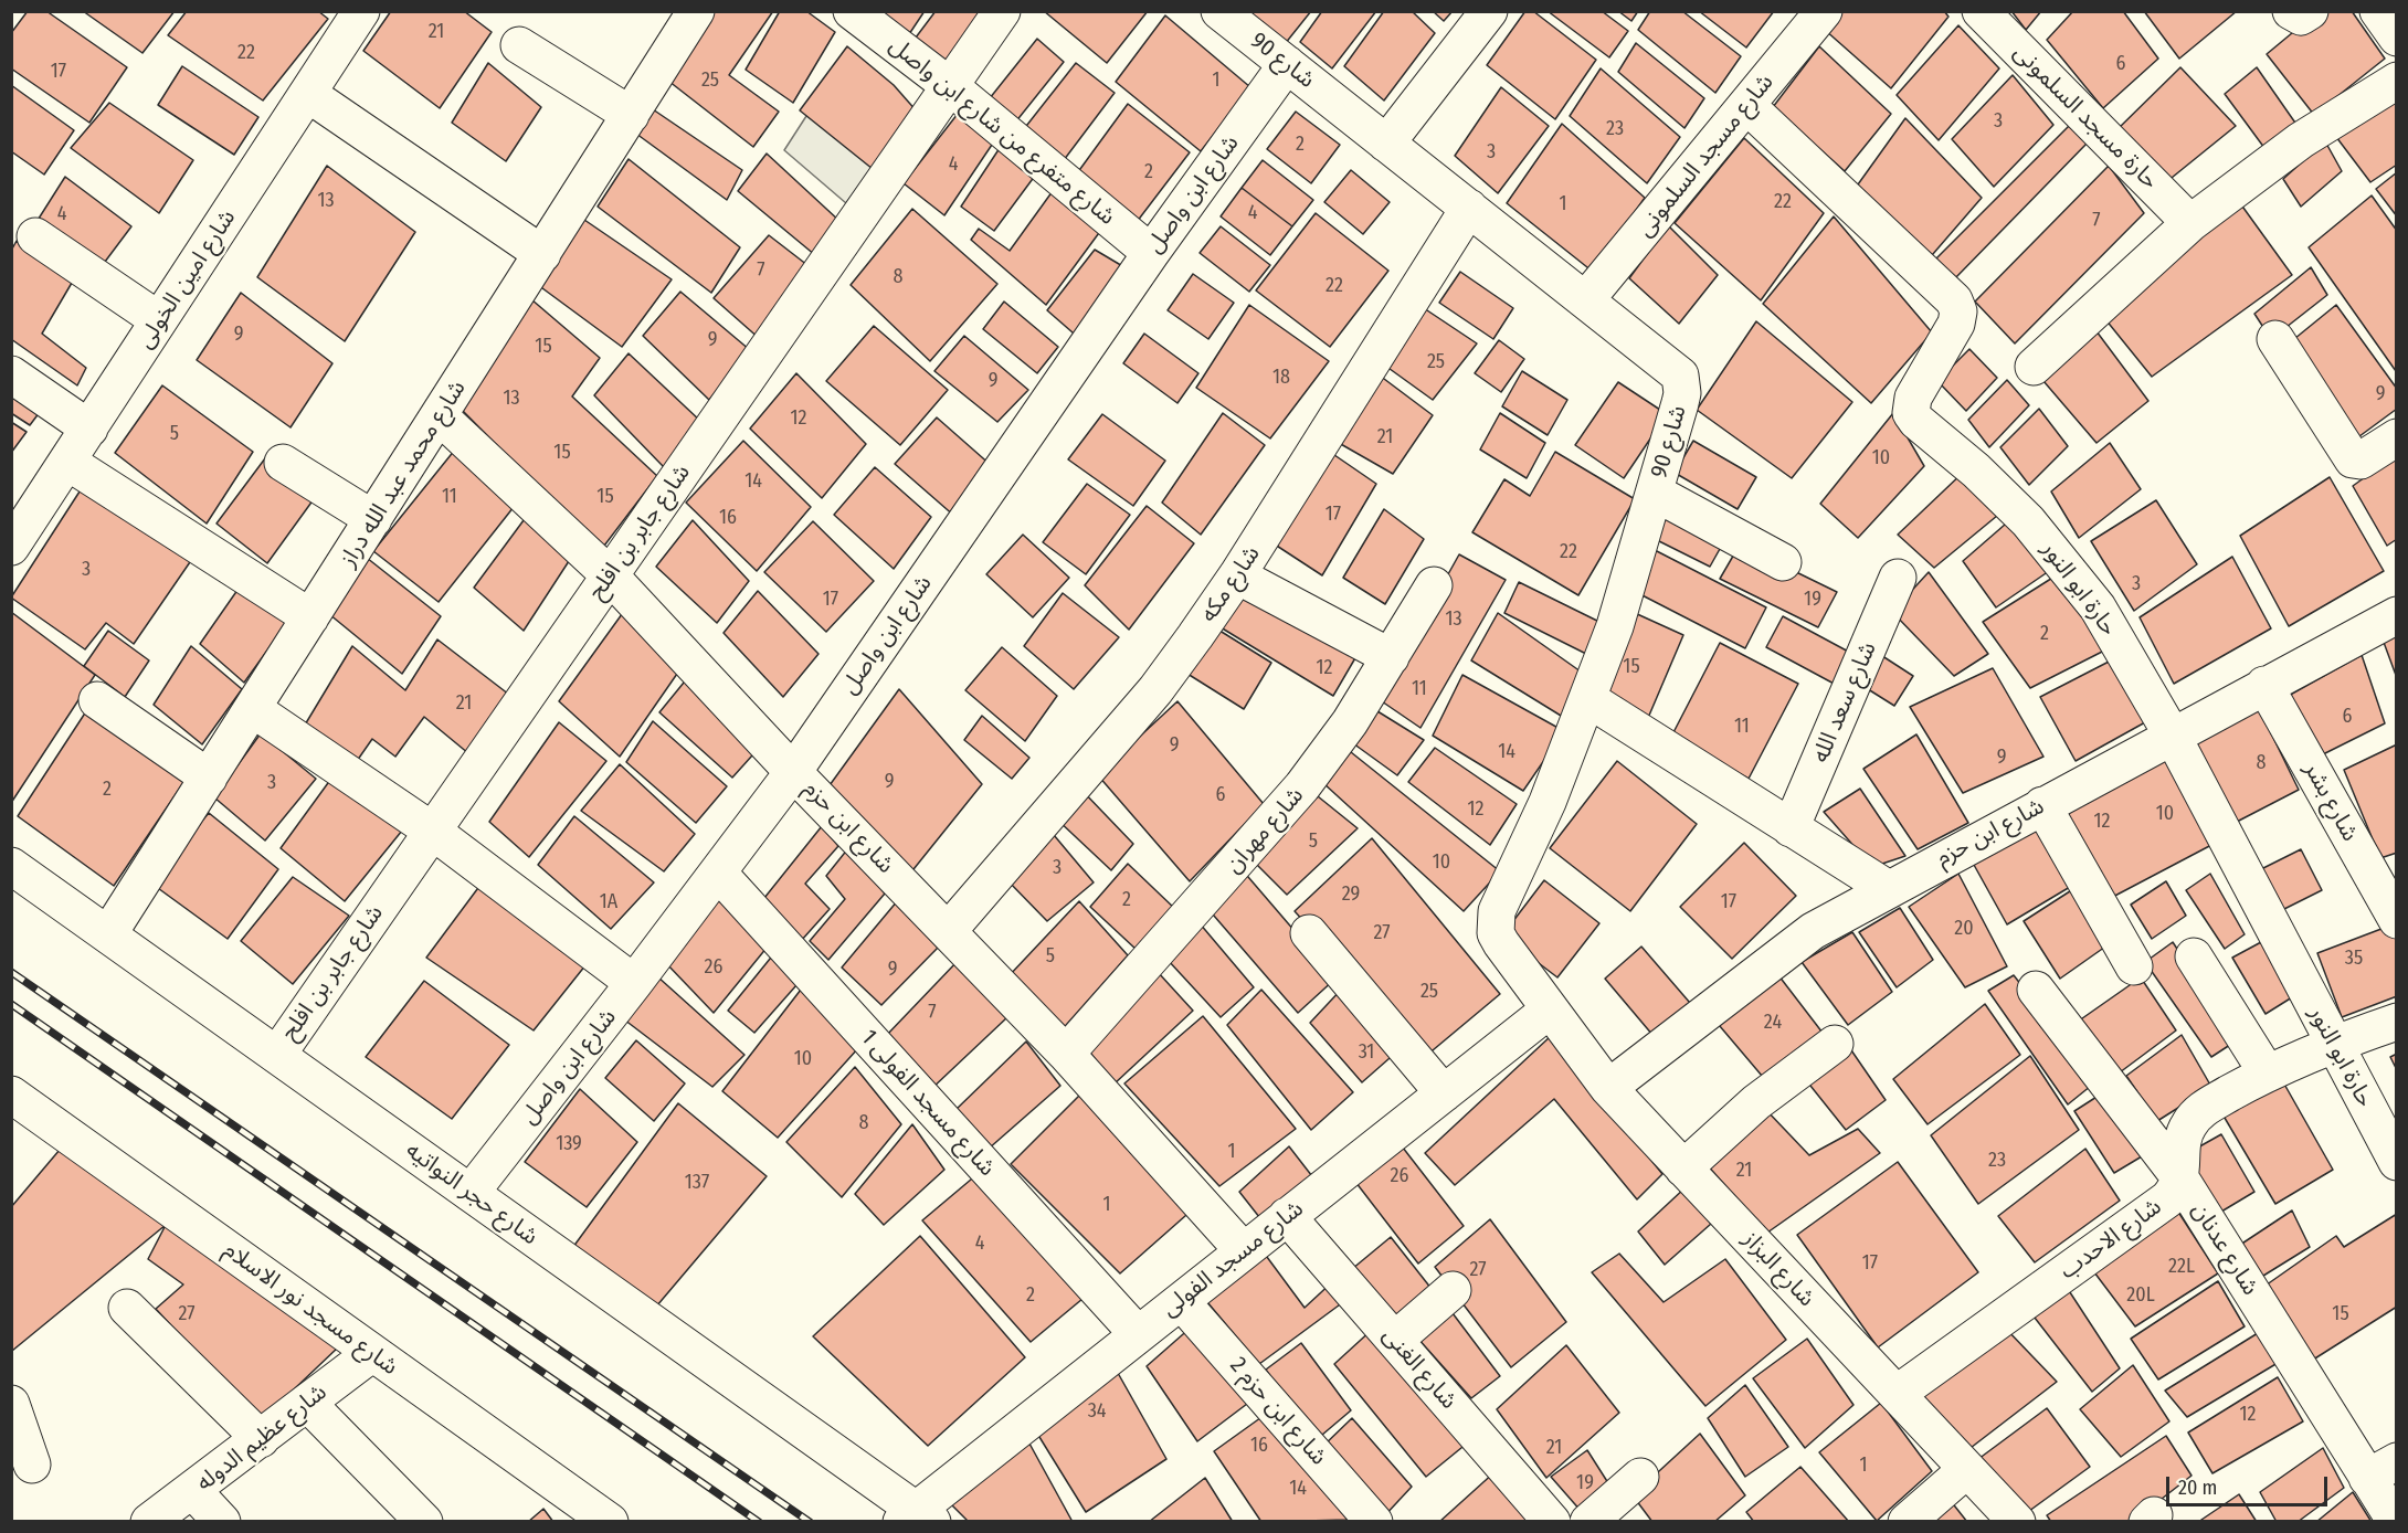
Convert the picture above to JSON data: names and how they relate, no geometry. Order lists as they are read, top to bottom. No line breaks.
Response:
{"streets":{"street":["شارع 90","حارة مسجد السلمونى","شارع متفرع من شارع ابن واصل","شارع مسجد السلمونى","شارع ابن واصل","شارع امين الخولى","شارع محمد عبد الله دراز","شارع جابر بن افلح","شارع مكه","حارة ابو النور","شارع سعد الله","شارع بشر","شارع ابن حزم","شارع مهران","شارع مسجد الفولى 1","شارع حجر النواتيه","شارع الاحدب","شارع عدنان","شارع مسجد الفولى","شارع البزاز","شارع مسجد نور الاسلام","شارع الغنى","شارع ابن حزم 2","شارع عظيم الدوله"]},"crossings":[["شارع 90","شارع مسجد السلمونى"],["شارع 90","شارع ابن واصل"],["شارع 90","شارع مكه"],["شارع 90","شارع مسجد الفولى"],["شارع 90","شارع البزاز"],["شارع متفرع من شارع ابن واصل","شارع ابن واصل"],["شارع متفرع من شارع ابن واصل","شارع جابر بن افلح"],["شارع مسجد السلمونى","حارة ابو النور"],["شارع ابن واصل","شارع ابن حزم"],["شارع ابن واصل","شارع مسجد الفولى 1"],["شارع ابن واصل","شارع حجر النواتيه"],["شارع محمد عبد الله دراز","شارع ابن حزم"],["شارع محمد عبد الله دراز","شارع حجر النواتيه"],["شارع جابر بن افلح","شارع ابن حزم"],["شارع جابر بن افلح","شارع حجر النواتيه"],["شارع مكه","شارع ابن حزم"],["حارة ابو النور","شارع ابن حزم"],["حارة ابو النور","شارع الاحدب"],["شارع بشر","شارع ابن حزم"],["شارع ابن حزم","شارع مهران"],["شارع ابن حزم","شارع مسجد الفولى"],["شارع ابن حزم","شارع البزاز"],["شارع مسجد الفولى 1","شارع مسجد الفولى"],["شارع حجر النواتيه","شارع مسجد الفولى"],["شارع الاحدب","شارع عدنان"],["شارع الاحدب","شارع البزاز"],["شارع مسجد الفولى","شارع البزاز"],["شارع مسجد الفولى","شارع الغنى"],["شارع مسجد الفولى","شارع ابن حزم 2"],["شارع مسجد نور الاسلام","شارع عظيم الدوله"]],"house_numbers":["21","22","6","17","25","1","3","23","2","3","4","2","13","22","1","4","4","7","7","8","22","9","9","15","25","18","9","9","13","12","5","21","15","10","14","11","15","17","16","22","3","3","17","19","13","2","15","12","11","21","6","11","9","14","9","8","9","3","2","6","12","10","12","5","10","3","29","2","1A","17","20","27","5","35","26","9","25","7","24","31","10","8","139","1","23","21","26","137","1","4","17","22L","27","2","20L","27","15","34","12","16","21","1","19","14"],"scale_bar":"20 m"}
